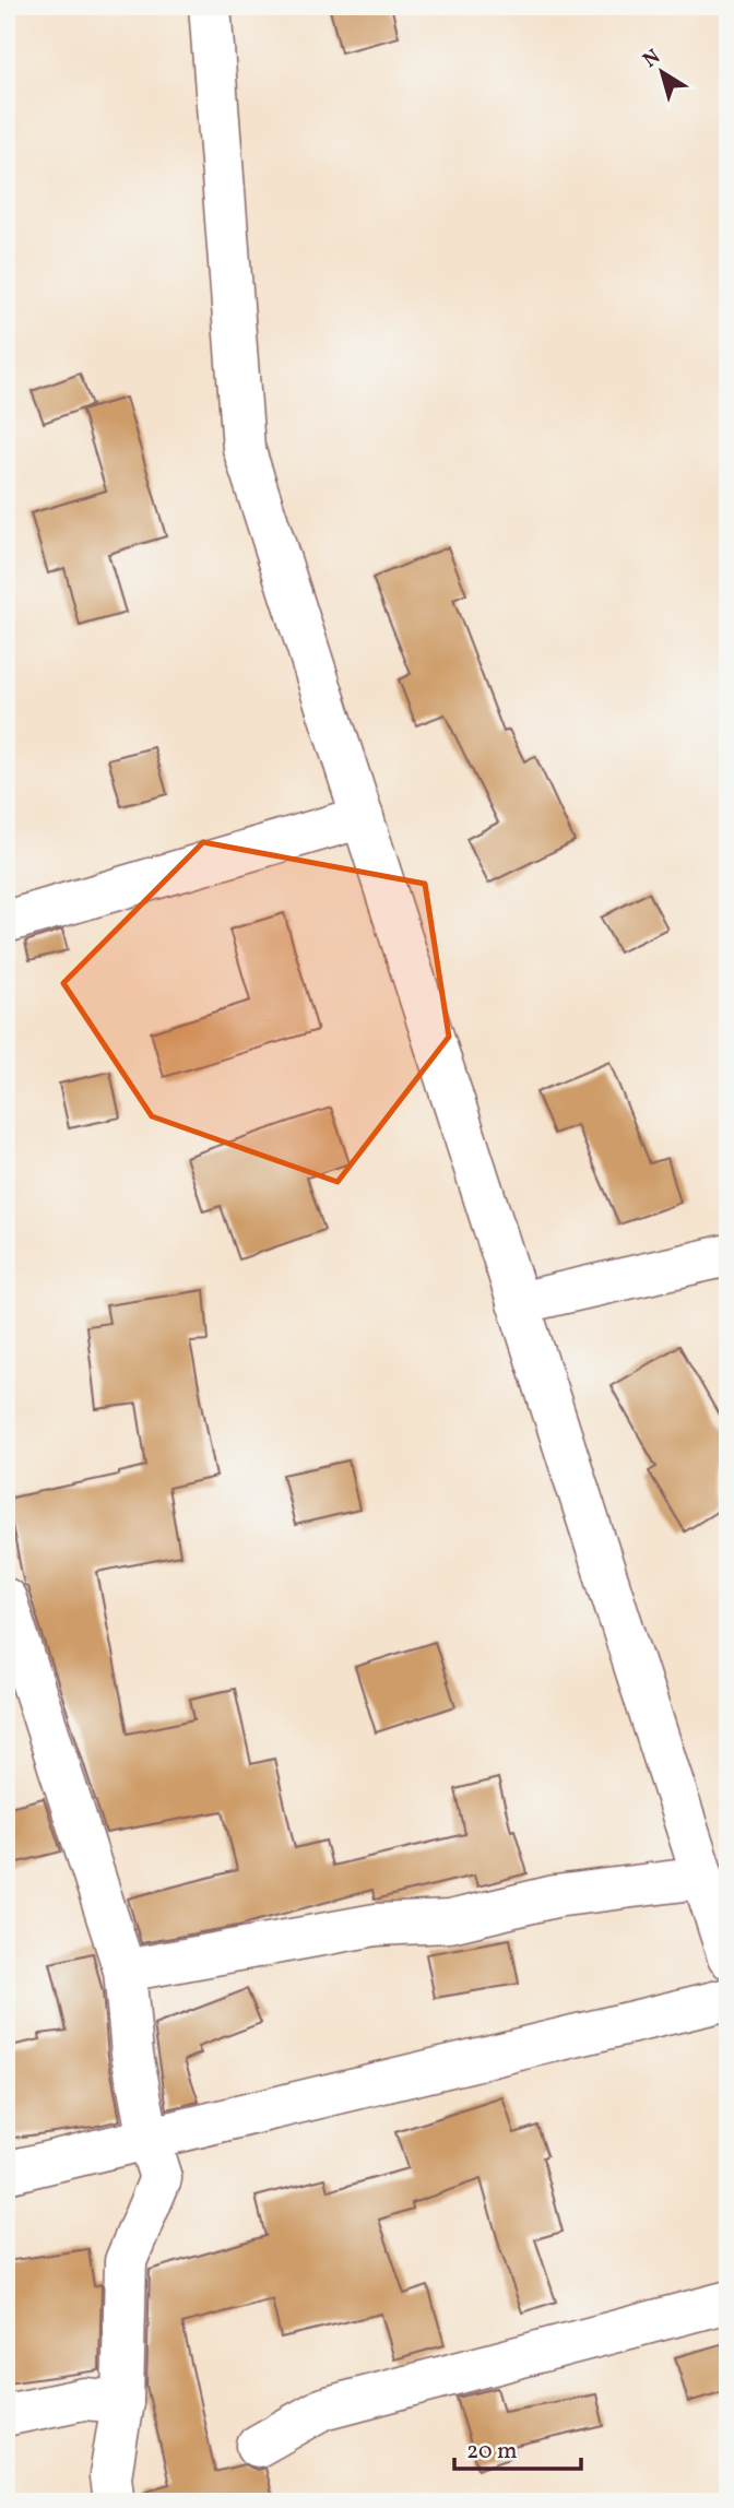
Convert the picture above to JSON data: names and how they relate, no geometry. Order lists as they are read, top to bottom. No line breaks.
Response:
{"scale_bar":"20 m","north":"top left"}
